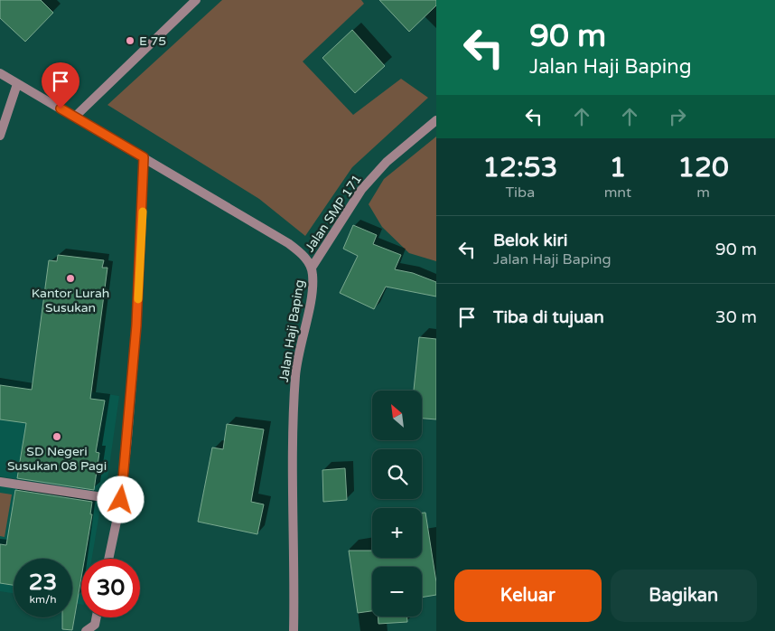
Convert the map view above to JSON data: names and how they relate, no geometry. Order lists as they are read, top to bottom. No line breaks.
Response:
{"streets":{"street":["Jalan SMP 171","Jalan Haji Baping"]},"crossings":[["Jalan SMP 171","Jalan Haji Baping"]],"places":["E 75","Kantor Lurah Susukan","SD Negeri Susukan 08 Pagi"],"north":"top left","page":{"turn":["90 m","Jalan Haji Baping"],"eta":["12:53","Tiba","1","mnt","120","m"],"list":[{"name":"Belok kiri","note":"Jalan Haji Baping","value":"90 m"},{"name":"Tiba di tujuan","value":"30 m"}],"map_buttons":["+","−"],"speed":"23 km/h","limit":"30","buttons":["Keluar","Bagikan"]}}
